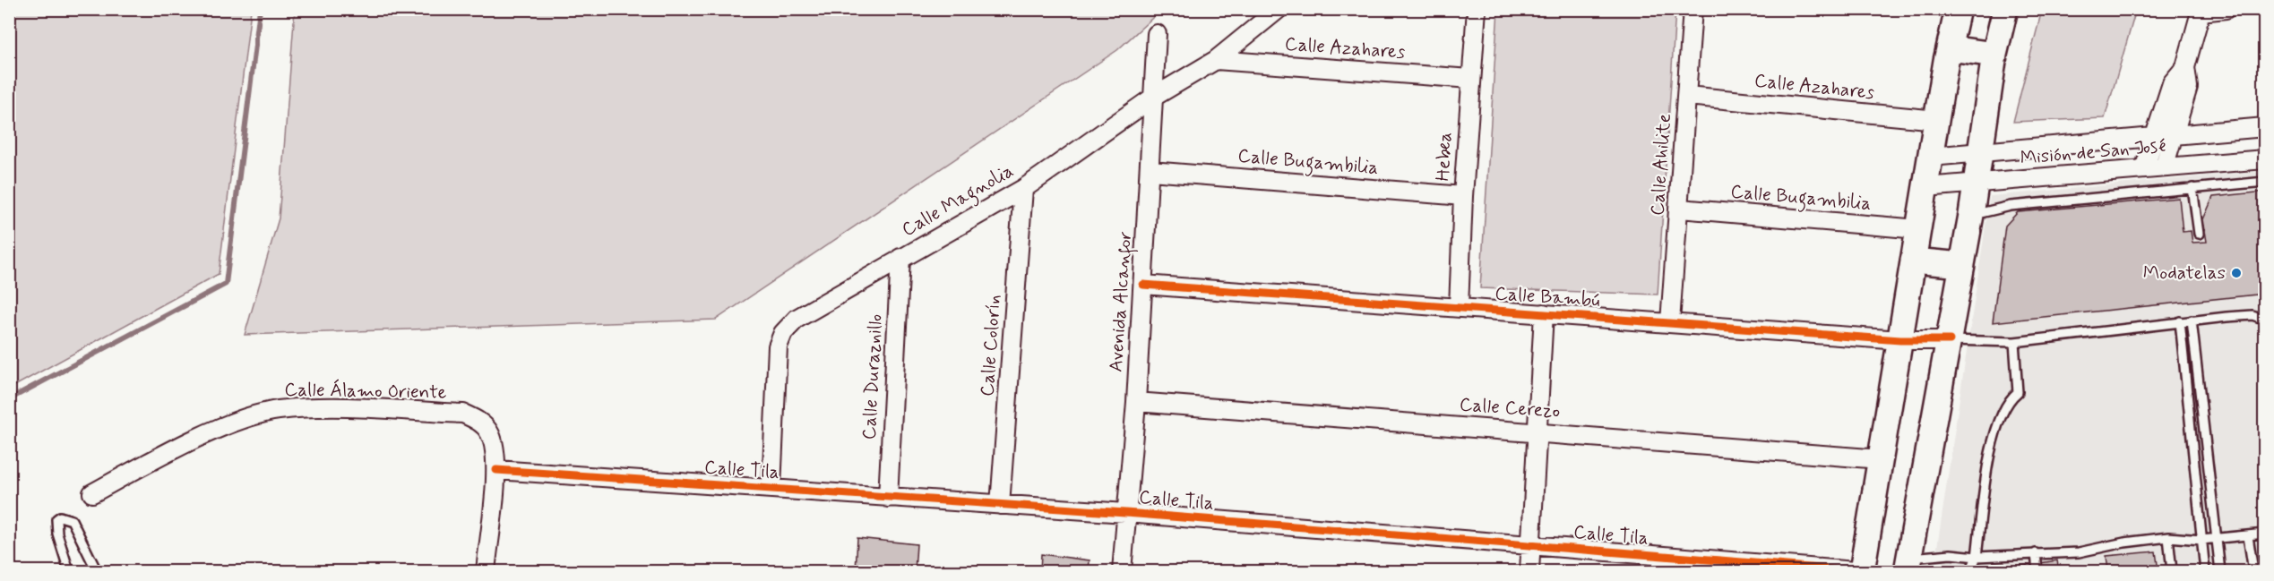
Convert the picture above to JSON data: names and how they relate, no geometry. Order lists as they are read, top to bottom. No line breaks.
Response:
{"streets":{"street":["Calle Azahares","Misión de San José","Hebea","Calle Bugambilia","Calle Ahilite","Calle Magnolia","Calle Bambú","Avenida Alcanfor","Calle Colorín","Calle Duraznillo","Calle Álamo Oriente","Calle Cerezo","Calle Tila"]},"crossings":[["Calle Azahares","Hebea"],["Calle Azahares","Calle Ahilite"],["Calle Azahares","Calle Magnolia"],["Hebea","Calle Bugambilia"],["Hebea","Calle Bambú"],["Calle Bugambilia","Calle Ahilite"],["Calle Bugambilia","Avenida Alcanfor"],["Calle Ahilite","Calle Bambú"],["Calle Magnolia","Avenida Alcanfor"],["Calle Magnolia","Calle Colorín"],["Calle Magnolia","Calle Duraznillo"],["Calle Magnolia","Calle Tila"],["Calle Bambú","Avenida Alcanfor"],["Avenida Alcanfor","Calle Cerezo"],["Avenida Alcanfor","Calle Tila"],["Calle Colorín","Calle Tila"],["Calle Duraznillo","Calle Tila"],["Calle Álamo Oriente","Calle Tila"]],"places":["Modatelas"]}
